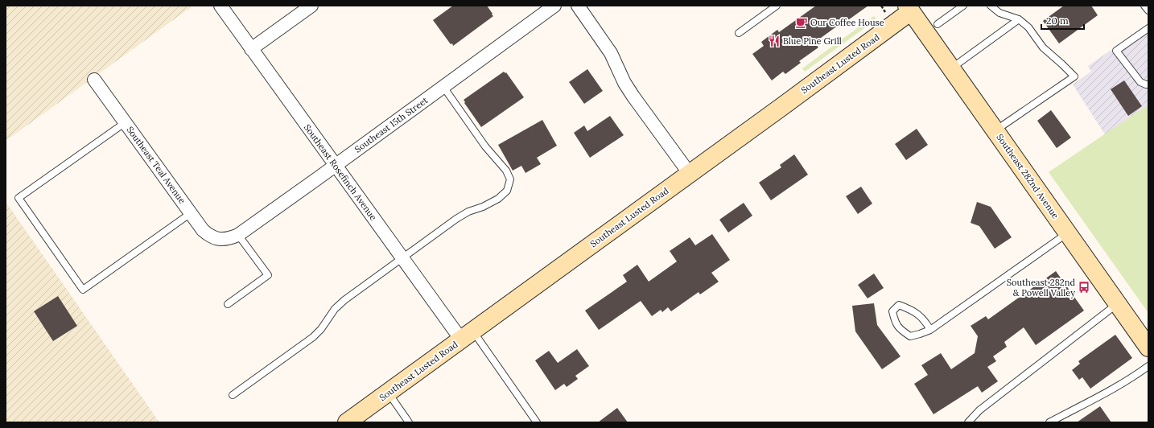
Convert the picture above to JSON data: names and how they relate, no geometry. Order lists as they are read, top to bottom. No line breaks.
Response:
{"streets":{"main road":["Southeast Lusted Road","Southeast 282nd Avenue"],"street":["Southeast 15th Street","Southeast Teal Avenue","Southeast Rosefinch Avenue"]},"crossings":[["Southeast Lusted Road","Southeast Rosefinch Avenue"],["Southeast Lusted Road","Southeast 282nd Avenue"],["Southeast 15th Street","Southeast Teal Avenue"],["Southeast 15th Street","Southeast Rosefinch Avenue"]],"places":{"cafe":["Our Coffee House"],"restaurant":["Blue Pine Grill"],"bus stop":["Southeast 282nd & Powell Valley"]},"scale_bar":"20 m"}
